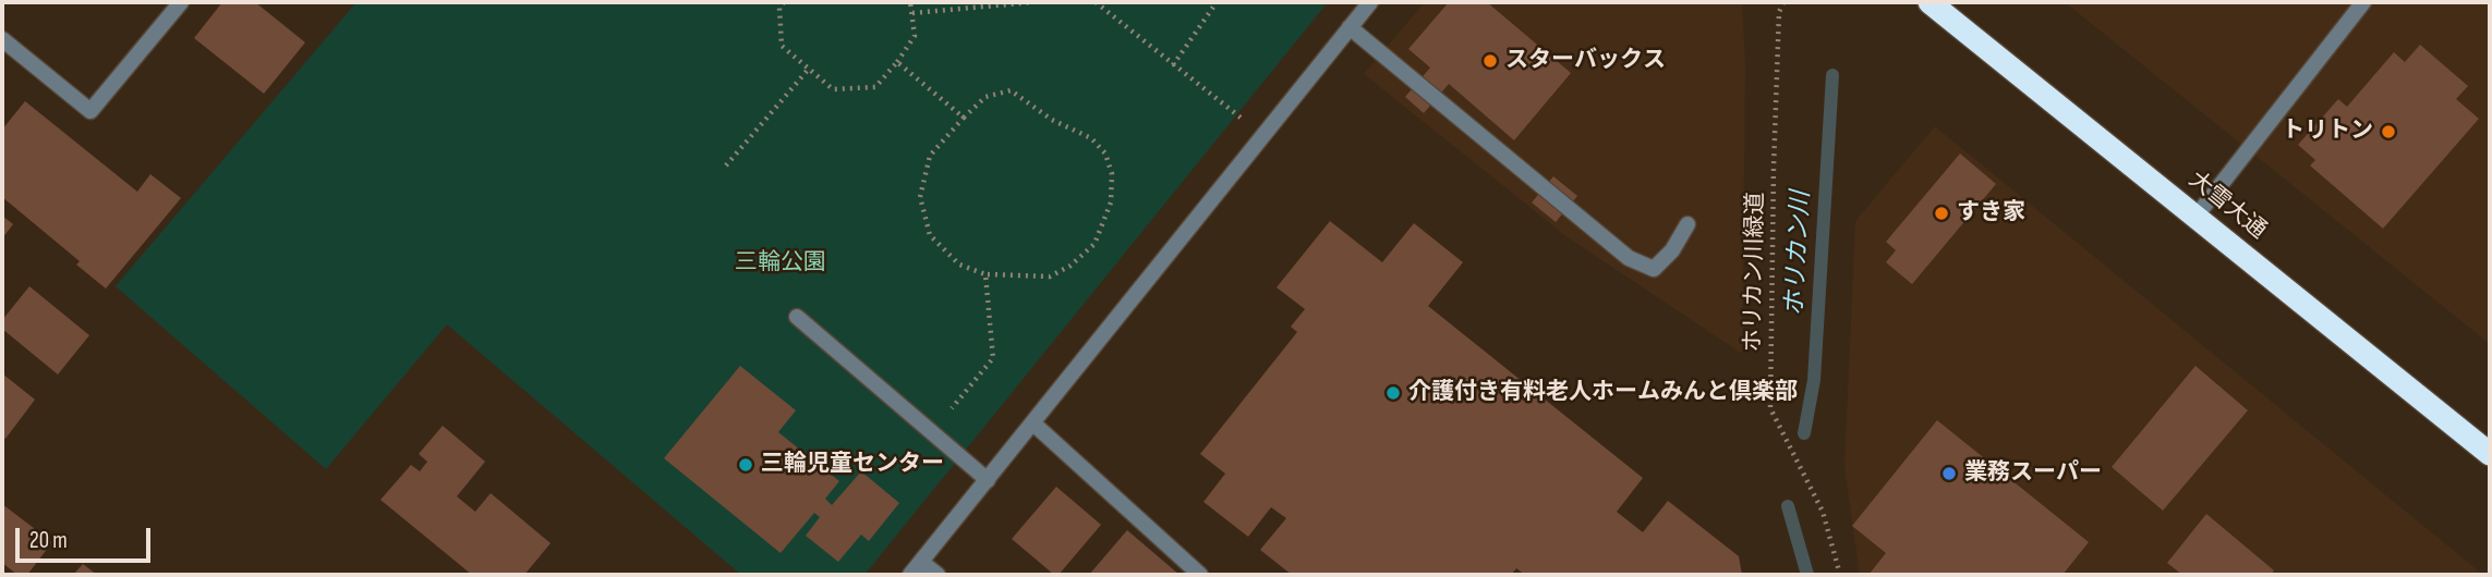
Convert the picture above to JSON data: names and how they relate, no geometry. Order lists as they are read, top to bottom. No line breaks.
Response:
{"streets":{"highway":["大雪大通"],"path":["ホリカン川緑道"]},"water":["ホリカン川"],"parks":["三輪公園"],"places":["スターバックス","トリトン","すき家","介護付き有料老人ホームみんと倶楽部","三輪児童センター","業務スーパー"],"scale_bar":"20 m"}
